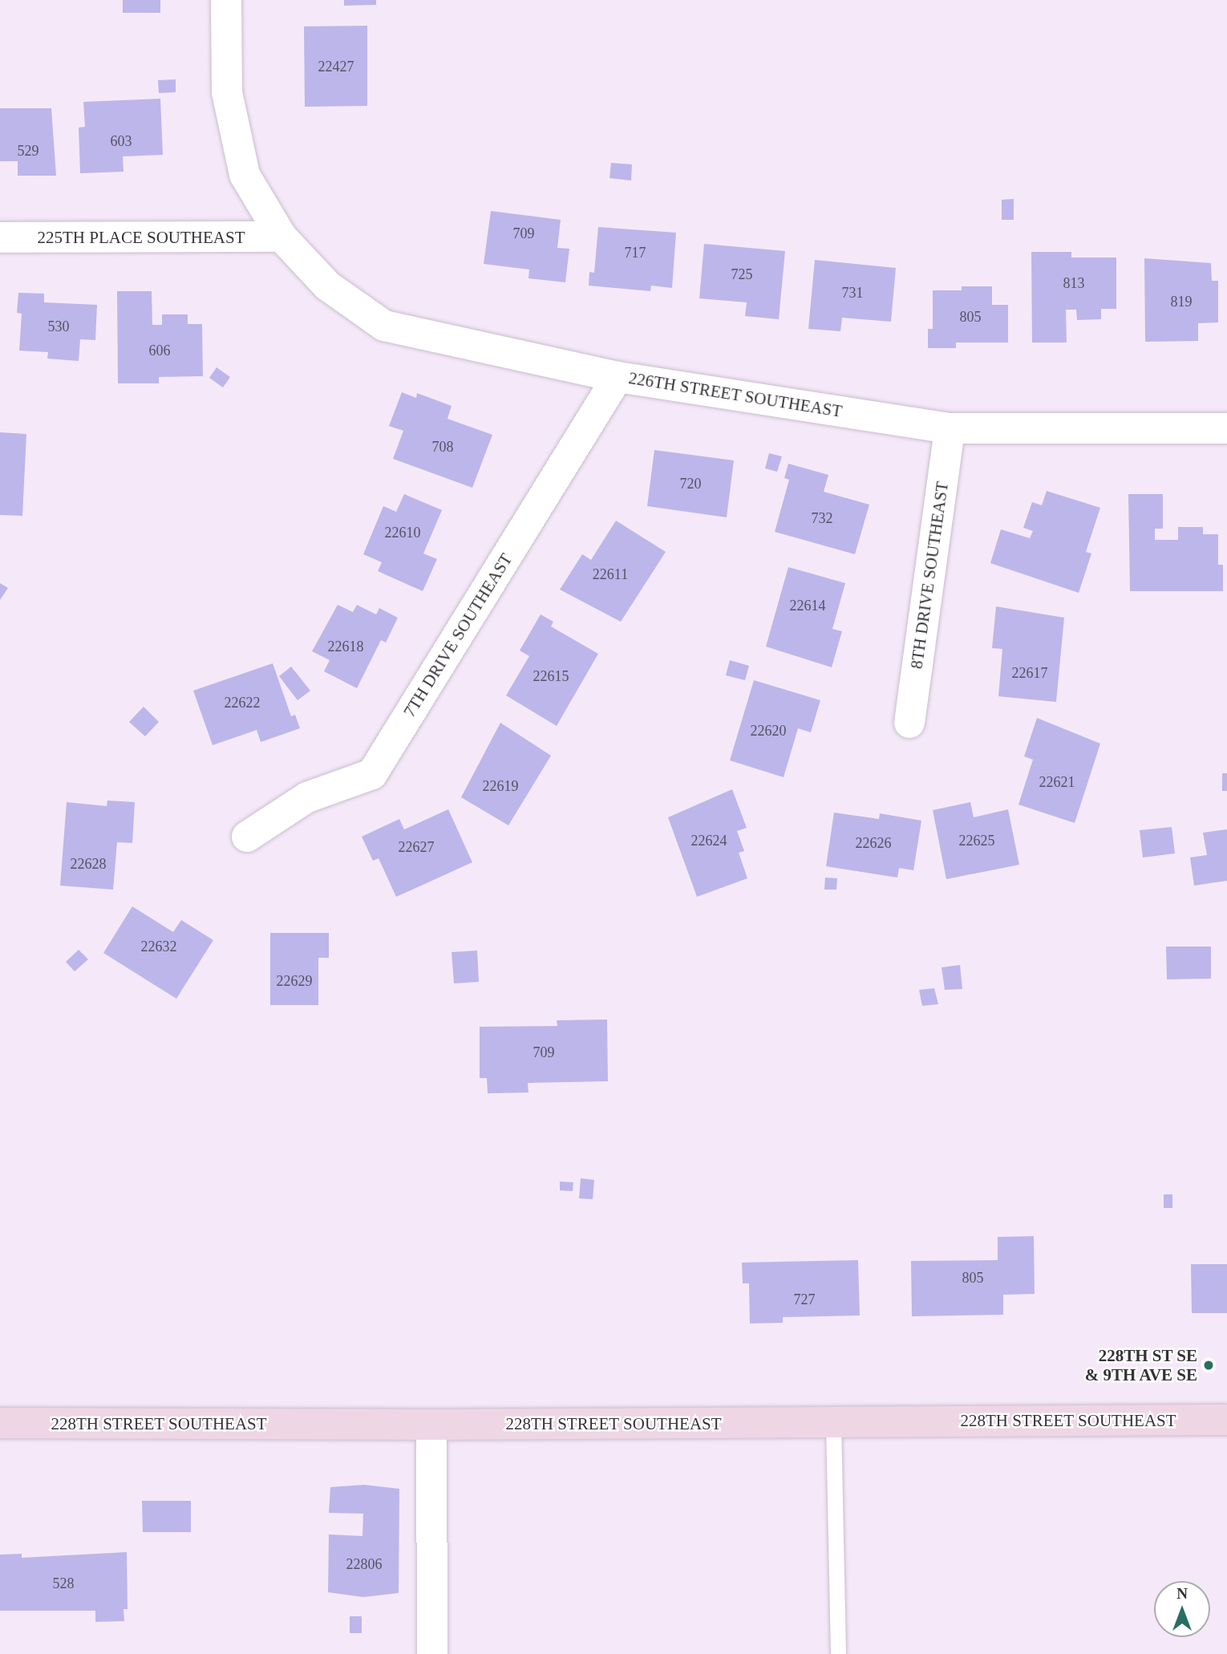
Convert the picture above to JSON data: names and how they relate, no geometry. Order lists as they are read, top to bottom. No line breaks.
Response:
{"streets":{"main road":["228TH STREET SOUTHEAST"],"street":["225TH PLACE SOUTHEAST","226TH STREET SOUTHEAST","8TH DRIVE SOUTHEAST","7TH DRIVE SOUTHEAST"]},"crossings":[["225TH PLACE SOUTHEAST","226TH STREET SOUTHEAST"],["226TH STREET SOUTHEAST","8TH DRIVE SOUTHEAST"],["226TH STREET SOUTHEAST","7TH DRIVE SOUTHEAST"]],"places":["228TH ST SE & 9TH AVE SE"],"house_numbers":["22427","603","529","709","717","725","813","731","819","805","530","606","708","720","732","22610","22611","22614","22618","22617","22615","22622","22620","22621","22619","22624","22625","22626","22627","22628","22632","22629","709","805","727","22806","528"],"north":"top"}
